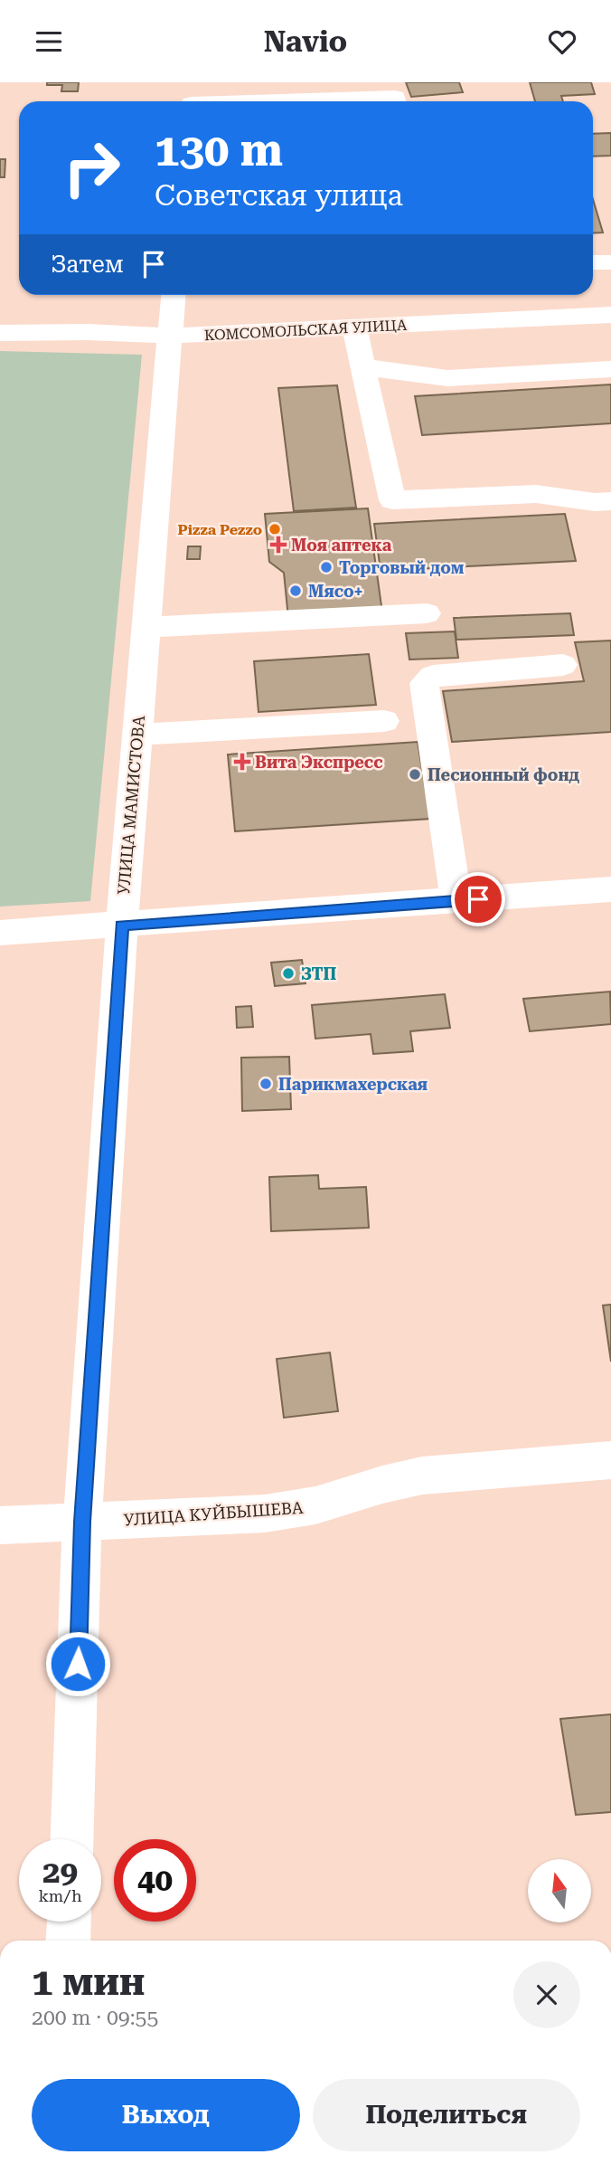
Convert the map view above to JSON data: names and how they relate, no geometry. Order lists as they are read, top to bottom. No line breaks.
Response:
{"streets":{"street":["КОМСОМОЛЬСКАЯ УЛИЦА","УЛИЦА МАМИСТОВА","УЛИЦА КУЙБЫШЕВА"]},"crossings":[["КОМСОМОЛЬСКАЯ УЛИЦА","УЛИЦА МАМИСТОВА"],["УЛИЦА МАМИСТОВА","УЛИЦА КУЙБЫШЕВА"]],"places":{"other":["Pizza Pezzo","Торговый дом","Мясо+","Песионный фонд","ЗТП","Парикмахерская"],"health":["Моя аптека","Вита Экспресс"]},"north":"top","page":{"header":"Navio","turn":["130 m","Советская улица"],"then":"Затем","speed":"29 km/h","limit":"40","heading":["1 мин","200 m · 09:55"],"buttons":["Выход","Поделиться"]}}
